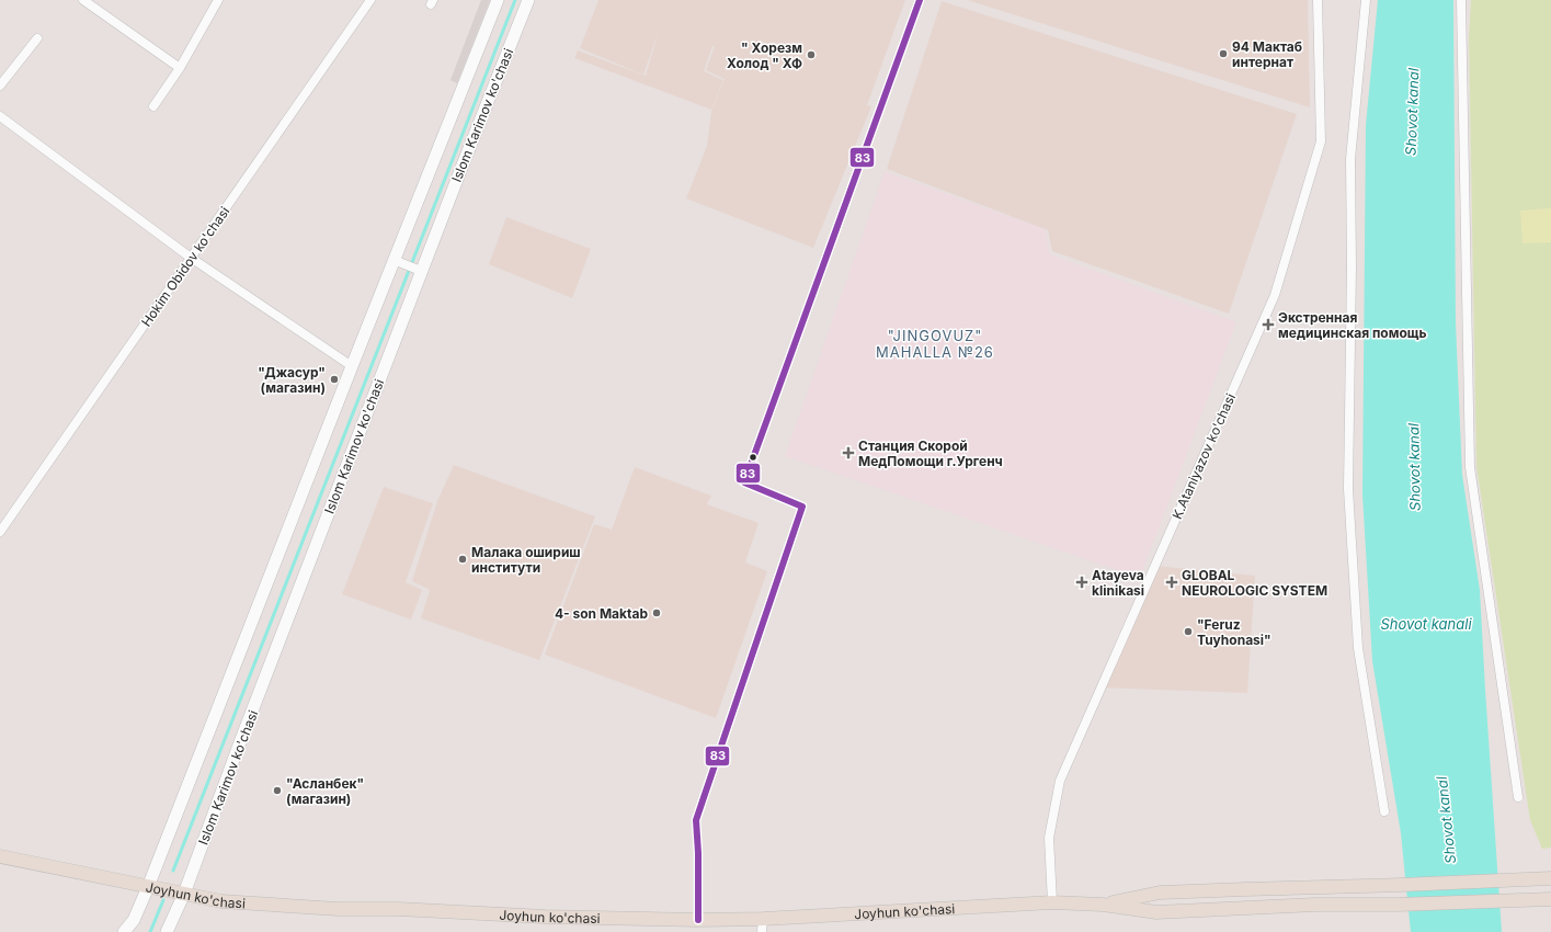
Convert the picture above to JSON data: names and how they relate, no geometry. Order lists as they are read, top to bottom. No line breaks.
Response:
{"streets":{"main road":["Islom Karimov ko'chasi","Joyhun ko'chasi"],"street":["Hokim Obidov ko'chasi","K.Ataniyazov ko'chasi"]},"crossings":[["Islom Karimov ko'chasi","Joyhun ko'chasi"],["K.Ataniyazov ko'chasi","Joyhun ko'chasi"]],"districts":["\"JINGOVUZ\" MAHALLA №26"],"water":["Shovot kanal","Shovot kanali"],"places":{"other":["94 Мактаб интернат","\" Хорезм Холод \" ХФ","\"Джасур\" (магазин)","Малака ошириш институти","4- son Maktab","\"Feruz Tuyhonasi\"","\"Асланбек\" (магазин)"],"health":["Экстренная медицинская помощь","Станция Скорой МедПомощи г.Ургенч","Atayeva klinikasi","GLOBAL NEUROLOGIC SYSTEM"]},"lines":["transit line 83"]}
